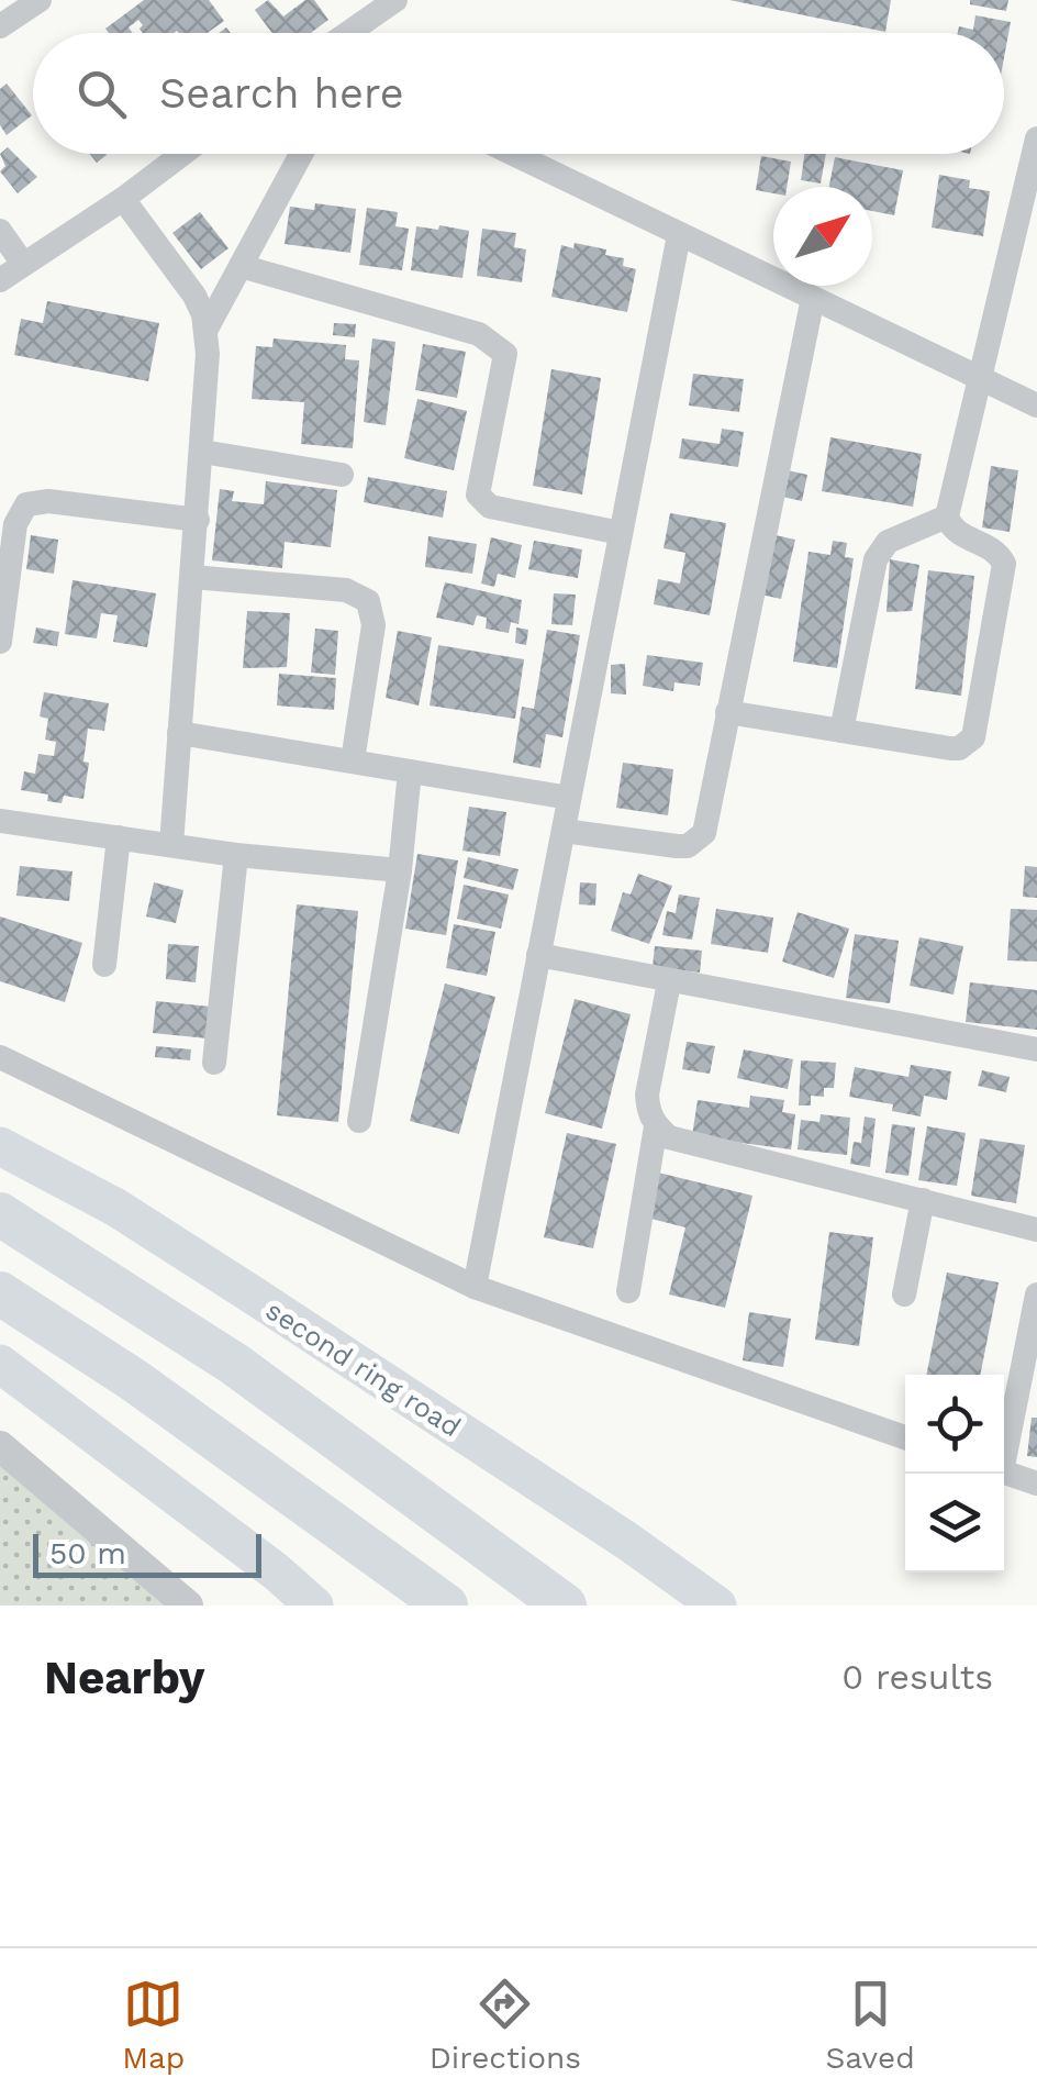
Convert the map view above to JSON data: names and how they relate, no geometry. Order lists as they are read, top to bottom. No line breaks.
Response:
{"streets":{"main road":["second ring road"]},"scale_bar":"50 m","north":"top right","page":{"search":"Search here","scale":"50 m","heading":["Nearby","0 results"],"nav":["Map","Directions","Saved"]}}
